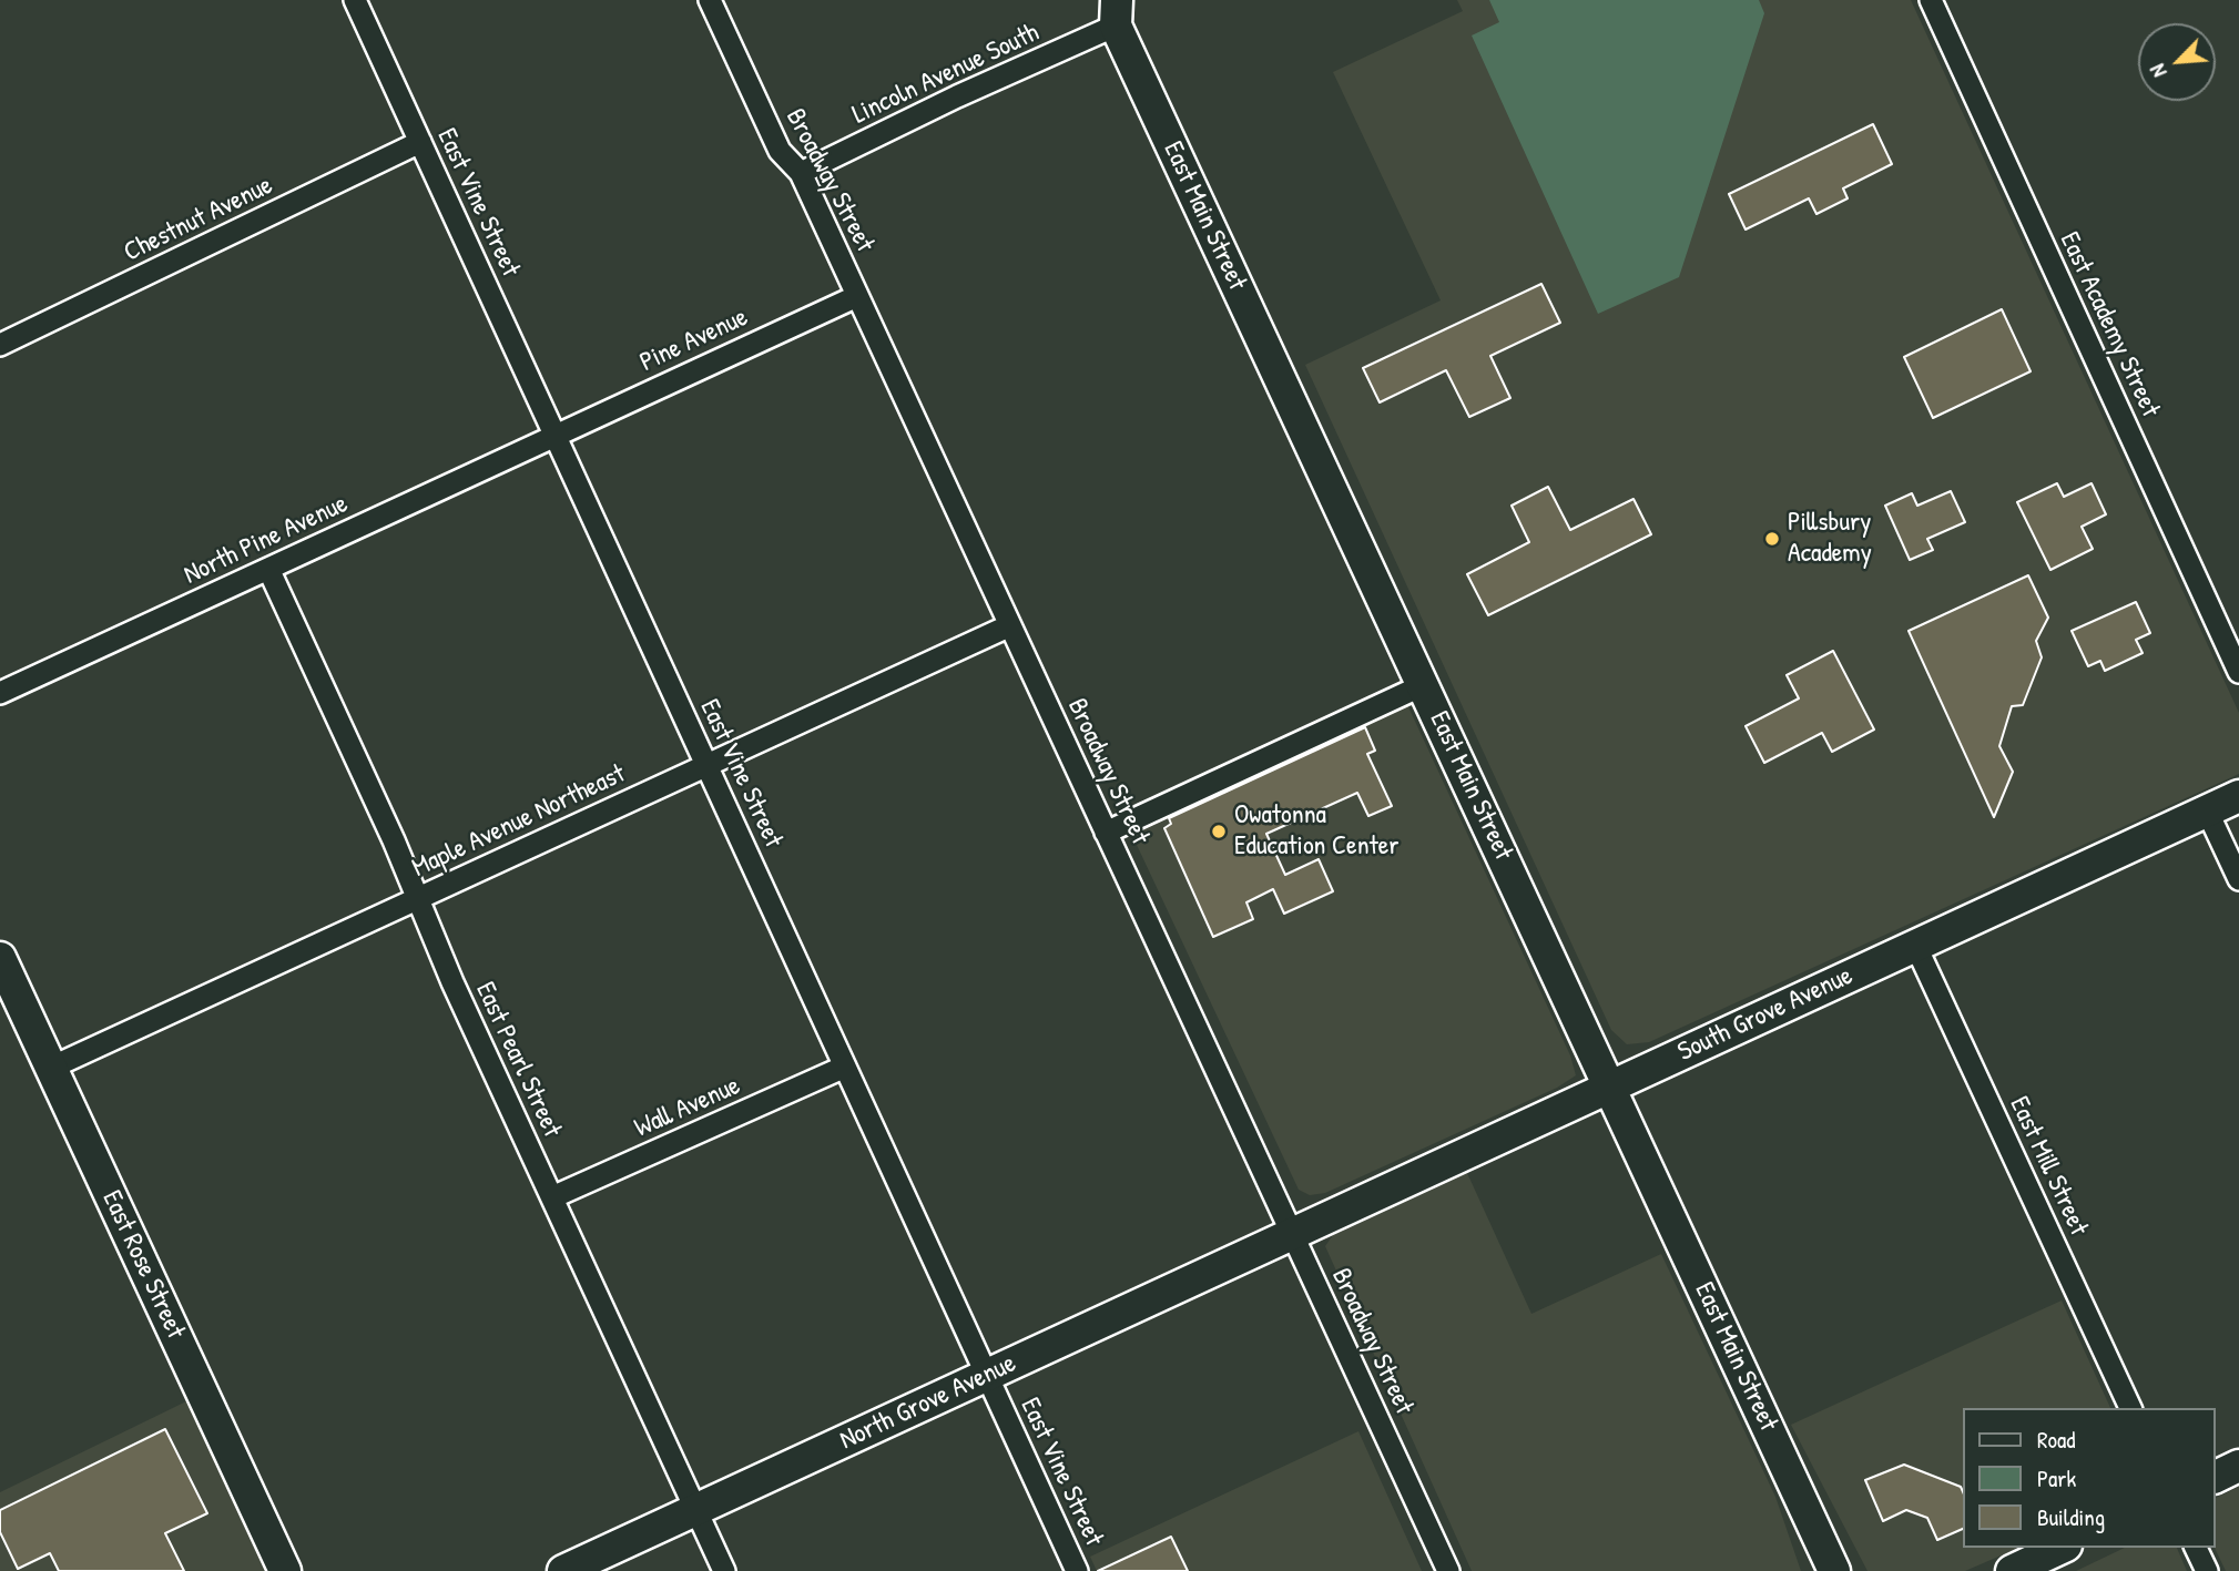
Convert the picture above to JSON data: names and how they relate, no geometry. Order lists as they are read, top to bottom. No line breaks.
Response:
{"streets":{"main road":["East Main Street","South Grove Avenue","East Rose Street","North Grove Avenue"],"street":["Lincoln Avenue South","Broadway Street","East Vine Street","Chestnut Avenue","East Academy Street","Pine Avenue","North Pine Avenue","Maple Avenue Northeast","East Pearl Street","Wall Avenue","East Mill Street"]},"crossings":[["Lincoln Avenue South","Broadway Street"],["Lincoln Avenue South","East Main Street"],["Broadway Street","Pine Avenue"],["Broadway Street","Maple Avenue Northeast"],["Broadway Street","South Grove Avenue"],["Broadway Street","North Grove Avenue"],["East Vine Street","Chestnut Avenue"],["East Vine Street","Pine Avenue"],["East Vine Street","North Pine Avenue"],["East Vine Street","Maple Avenue Northeast"],["East Vine Street","Wall Avenue"],["East Vine Street","North Grove Avenue"],["East Main Street","South Grove Avenue"],["Pine Avenue","North Pine Avenue"],["North Pine Avenue","East Pearl Street"],["Maple Avenue Northeast","East Pearl Street"],["Maple Avenue Northeast","East Rose Street"],["South Grove Avenue","East Mill Street"],["South Grove Avenue","North Grove Avenue"],["East Pearl Street","Wall Avenue"],["East Pearl Street","North Grove Avenue"]],"places":["Pillsbury Academy","Owatonna Education Center"],"legend":["Road","Park","Building"],"north":"bottom left"}
